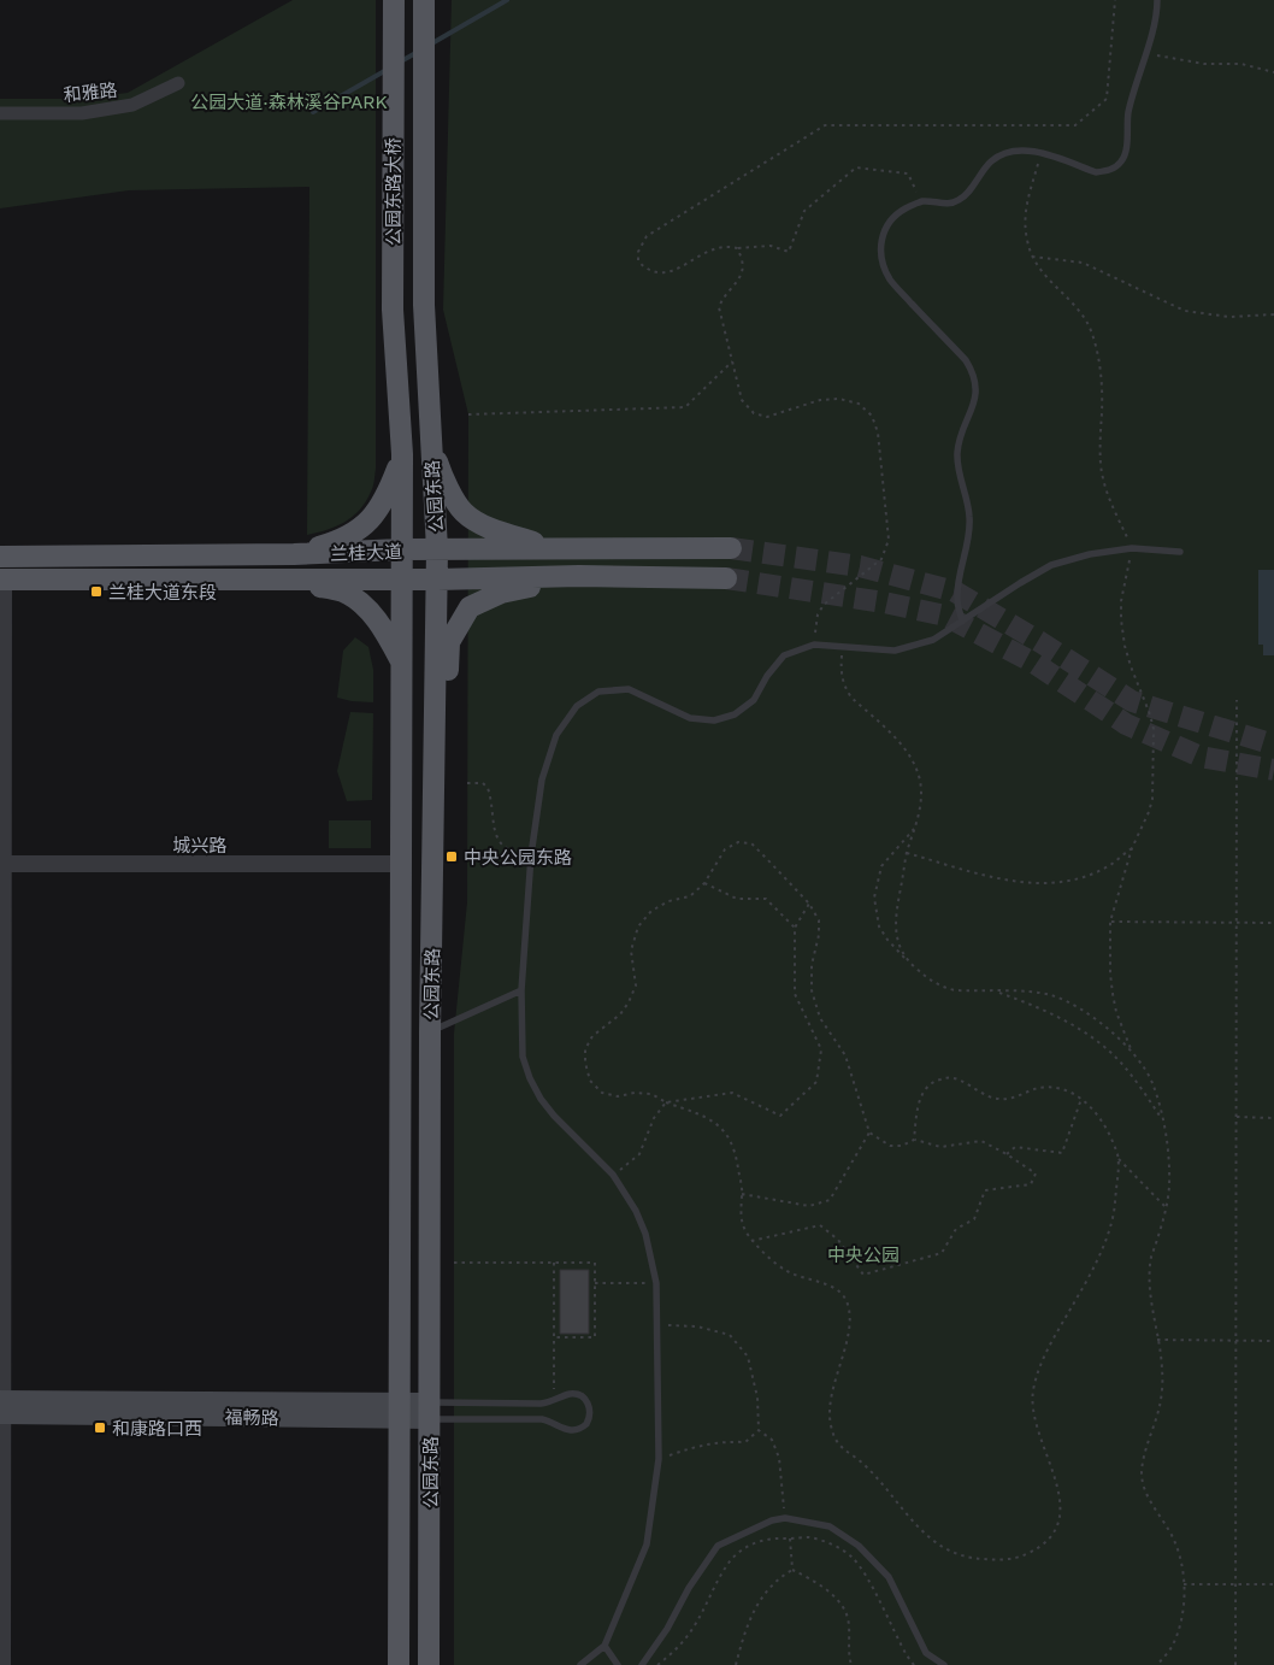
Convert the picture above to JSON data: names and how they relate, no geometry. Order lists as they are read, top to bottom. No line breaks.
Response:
{"streets":{"main road":["公园东路大桥","公园东路","兰桂大道","福畅路"],"street":["和雅路","城兴路"]},"crossings":[["公园东路大桥","公园东路"],["公园东路","兰桂大道"],["公园东路","城兴路"],["公园东路","福畅路"]],"parks":["公园大道·森林溪谷PARK","中央公园"],"places":{"transit":["兰桂大道东段","中央公园东路","和康路口西"]}}
